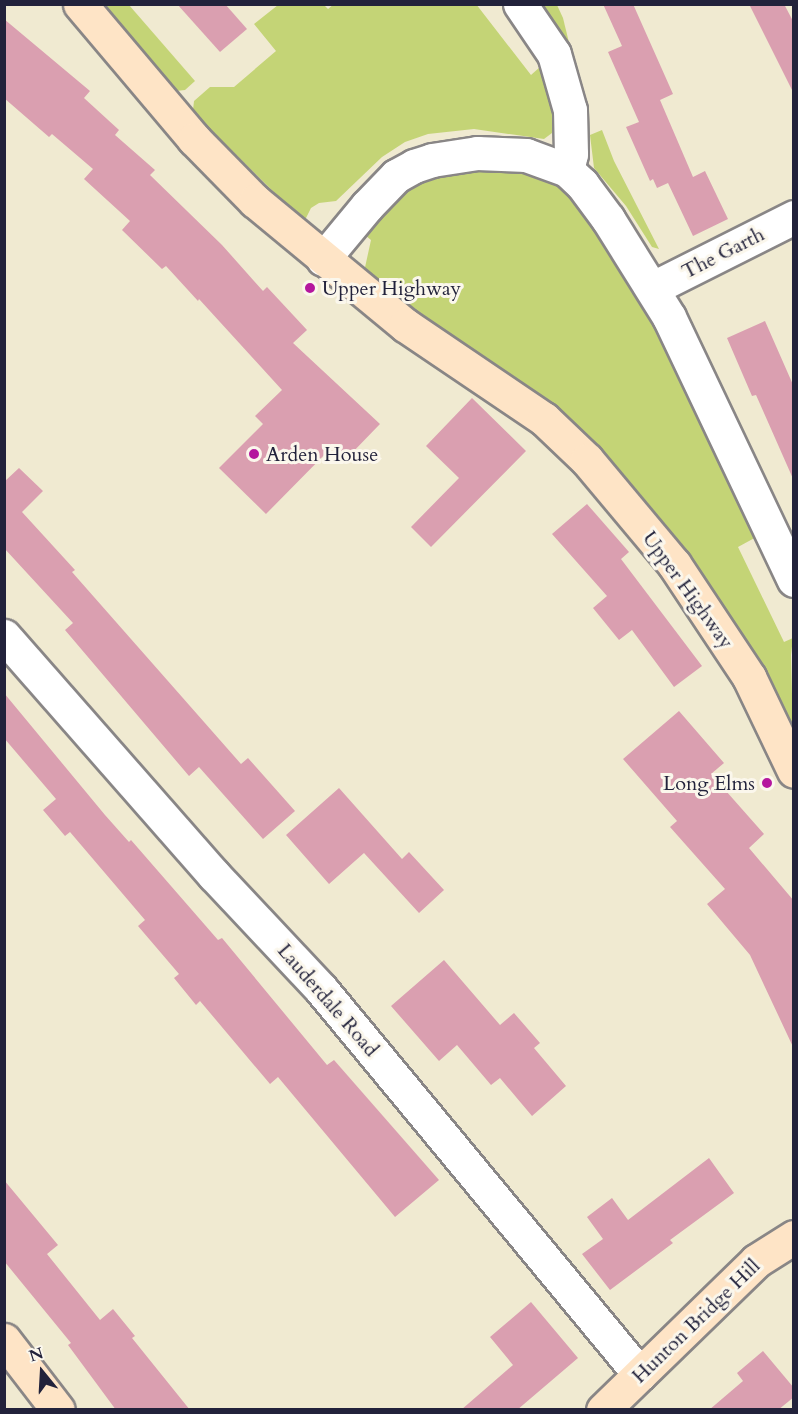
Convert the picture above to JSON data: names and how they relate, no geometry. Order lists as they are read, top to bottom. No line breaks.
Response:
{"streets":{"street":["The Garth","Upper Highway","Lauderdale Road","Hunton Bridge Hill"]},"crossings":[["Lauderdale Road","Hunton Bridge Hill"]],"places":["Upper Highway","Arden House","Long Elms"],"north":"top"}
